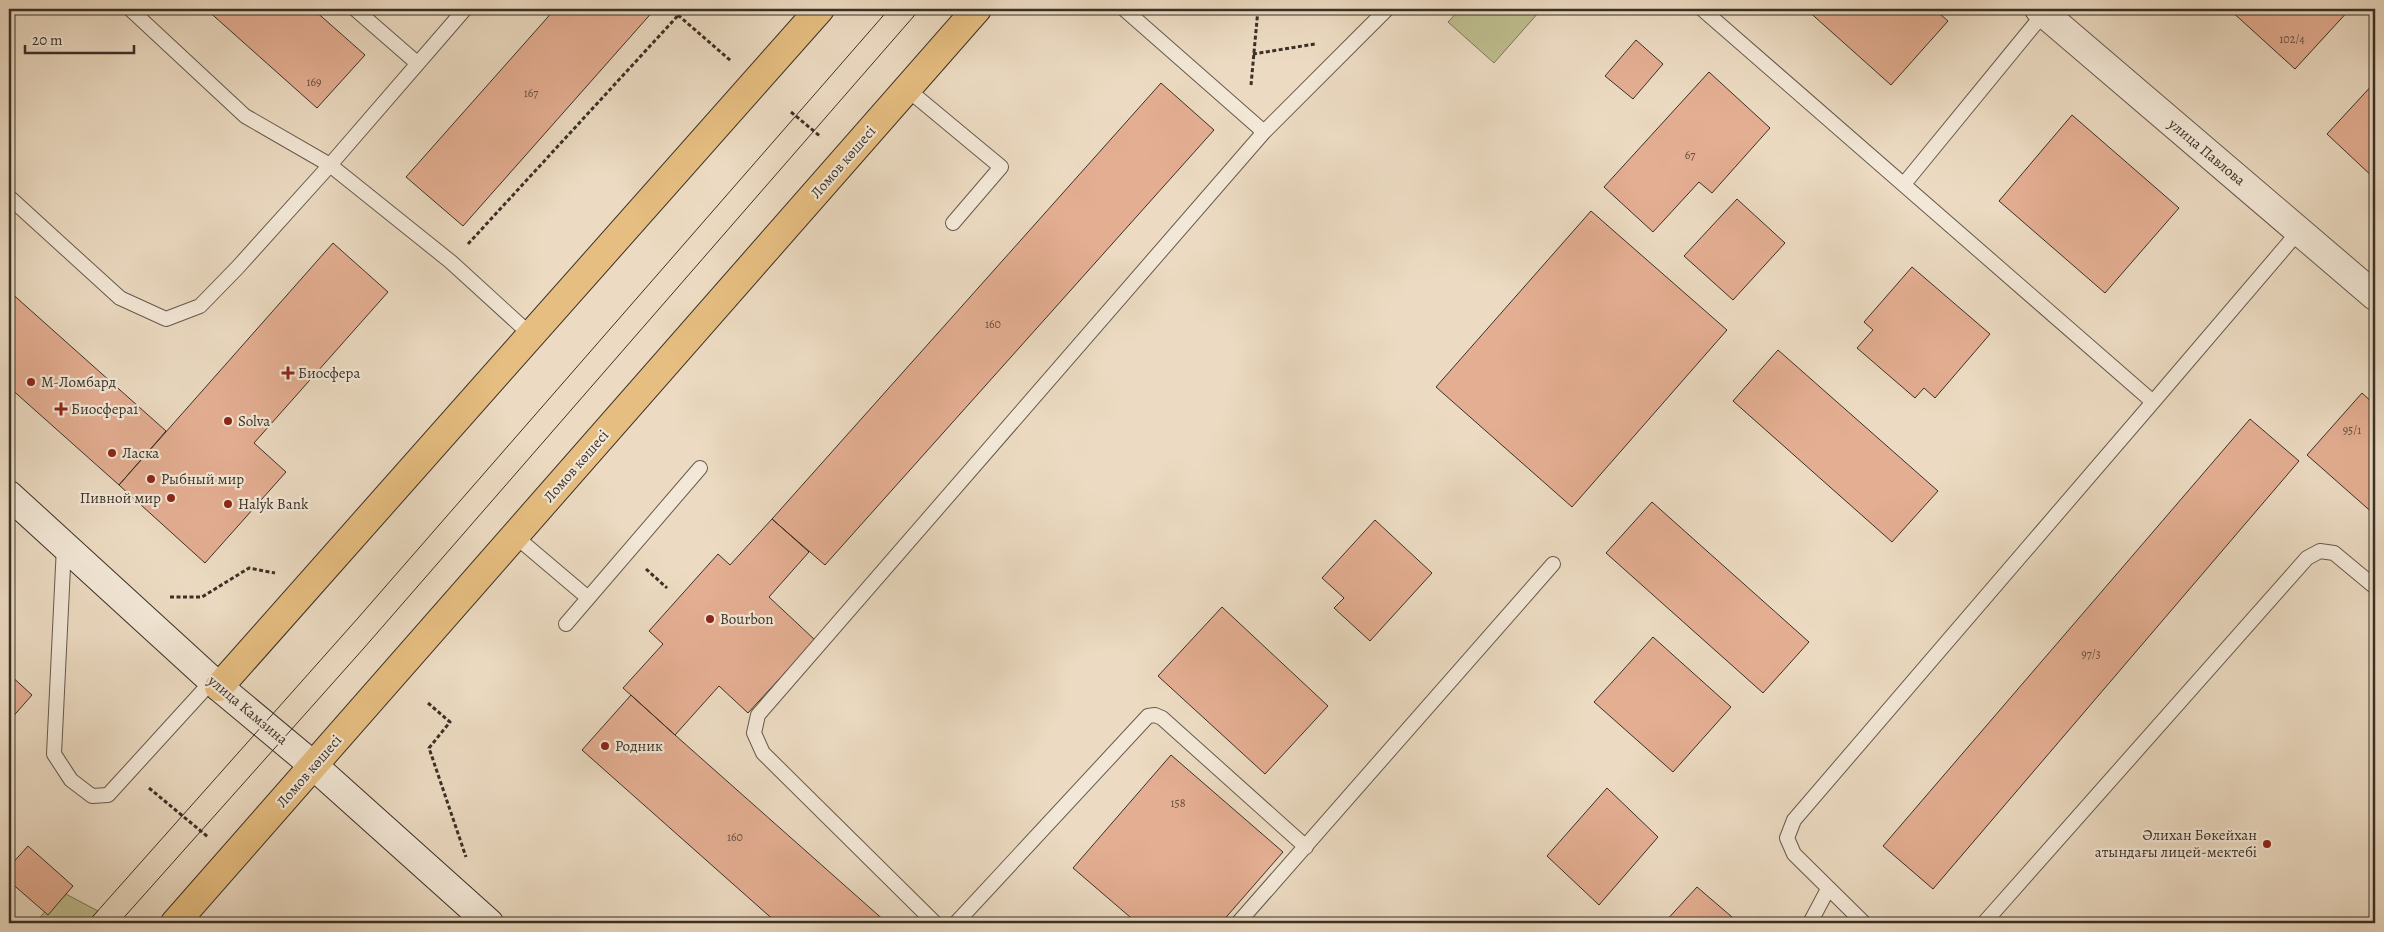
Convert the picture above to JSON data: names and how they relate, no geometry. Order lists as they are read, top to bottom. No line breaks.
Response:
{"streets":{"main road":["улица Павлова","Ломов көшесі","улица Камзина"]},"crossings":[["Ломов көшесі","улица Камзина"]],"places":{"health":["Биосфера","Биосфера1"],"other":["М-Ломбард","Solva","Ласка","Рыбный мир","Пивной мир","Halyk Bank","Bourbon","Родник","Әлихан Бөкейхан атындағы лицей-мектебі"]},"house_numbers":["102/4","169","167","67","160","95/1","97/3","158","160"],"scale_bar":"20 m"}
